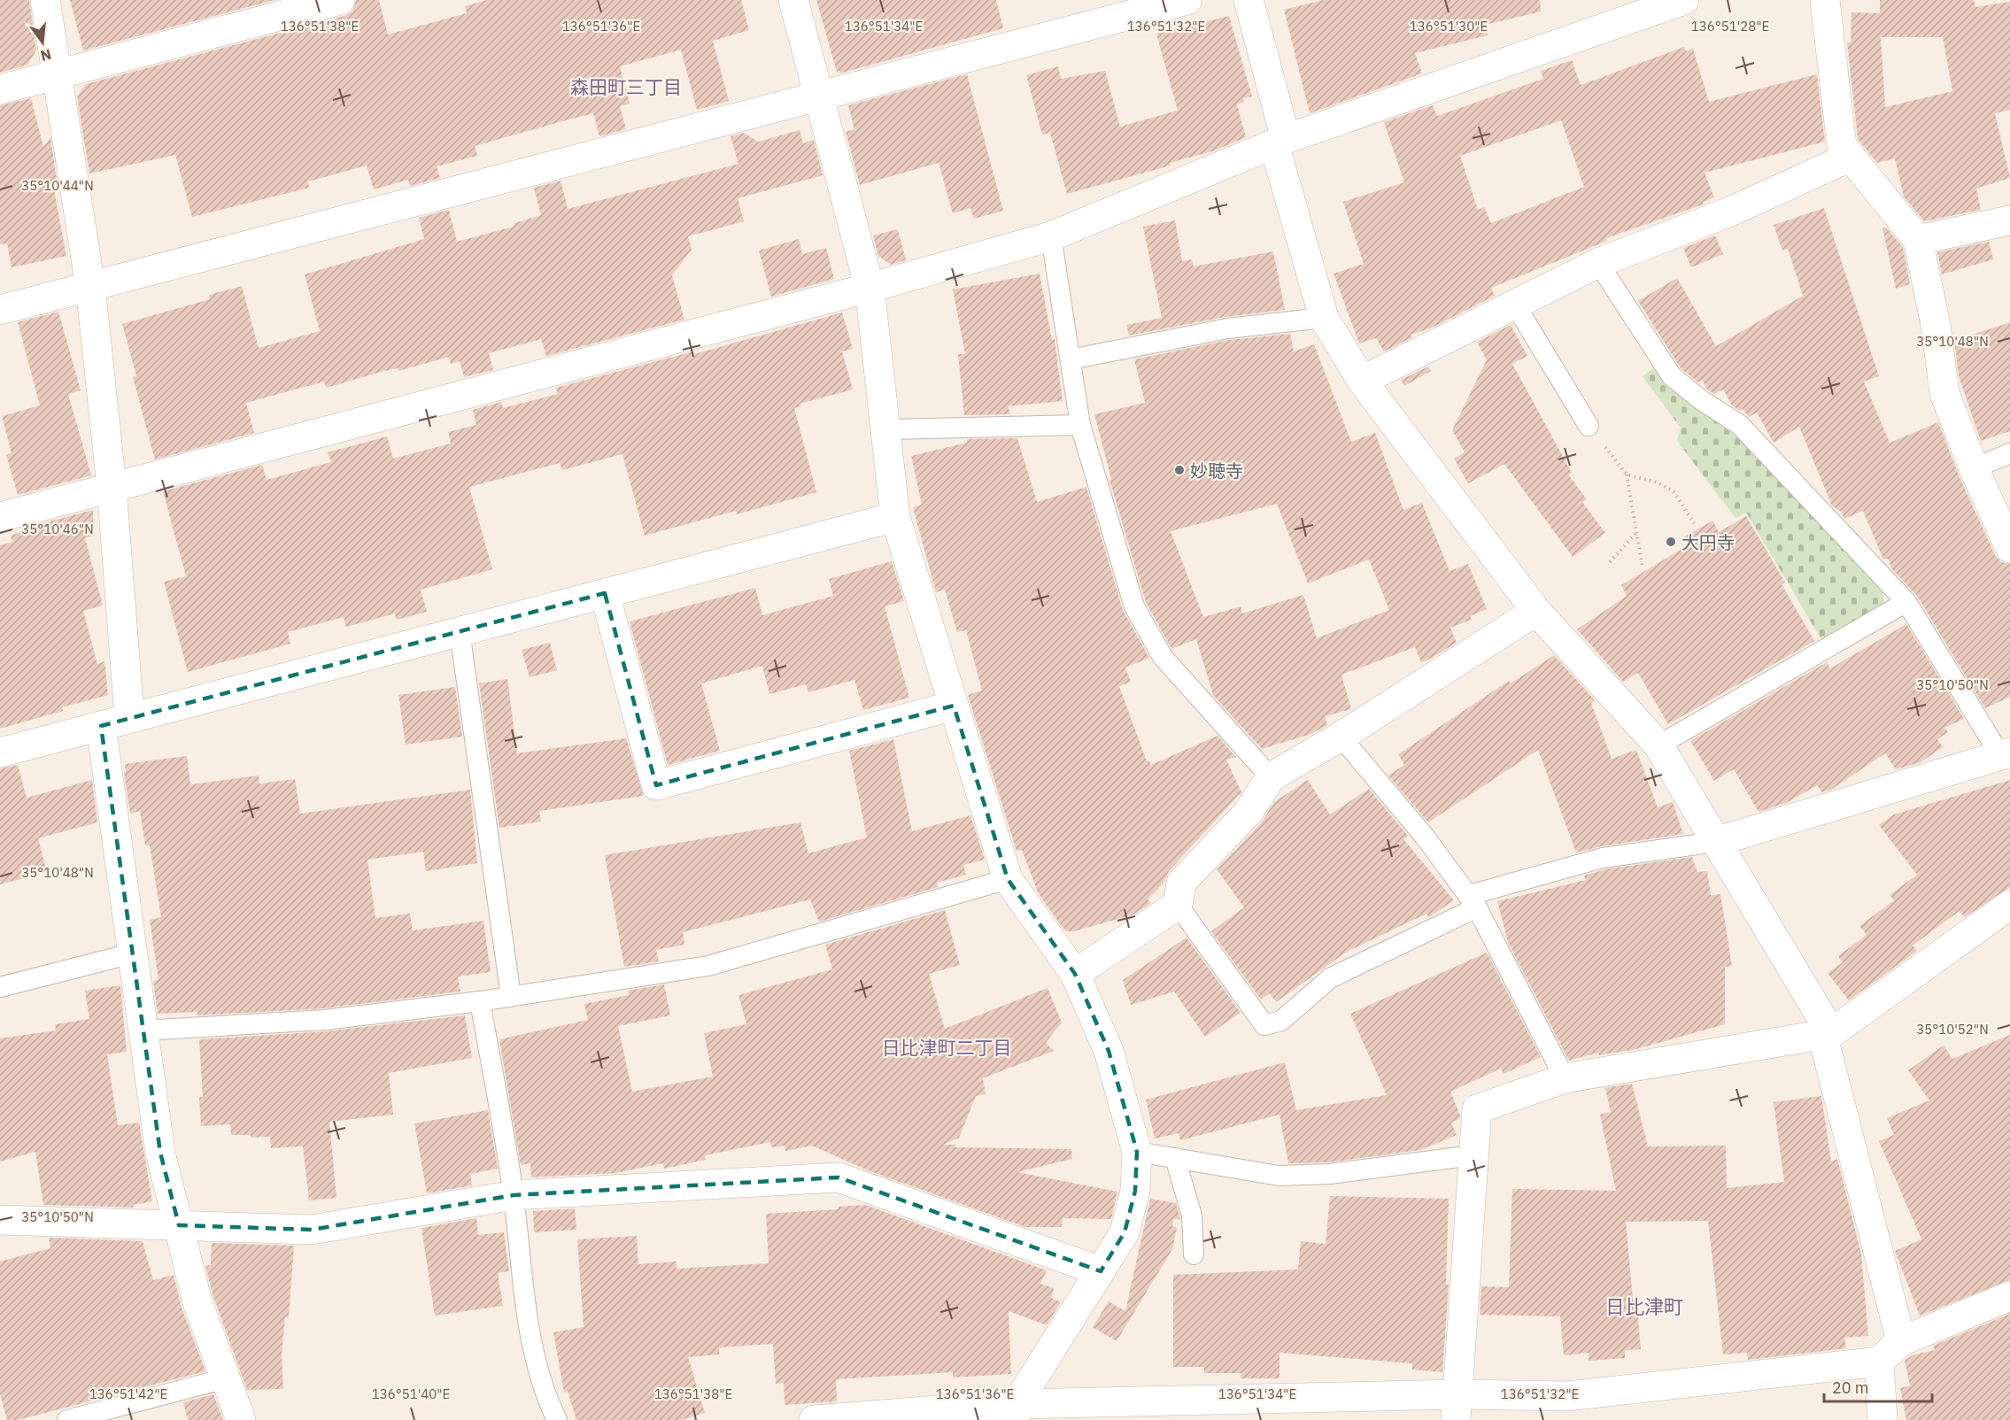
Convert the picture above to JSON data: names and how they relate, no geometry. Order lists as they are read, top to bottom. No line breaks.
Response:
{"districts":["森田町三丁目","日比津町二丁目","日比津町"],"places":["妙聴寺","大円寺"],"scale_bar":"20 m","north":"bottom","coordinates":["136°51'38\"E","136°51'36\"E","136°51'34\"E","136°51'32\"E","136°51'30\"E","136°51'28\"E","35°10'44\"N","35°10'48\"N","35°10'46\"N","35°10'50\"N","35°10'52\"N","136°51'42\"E","136°51'40\"E"]}
